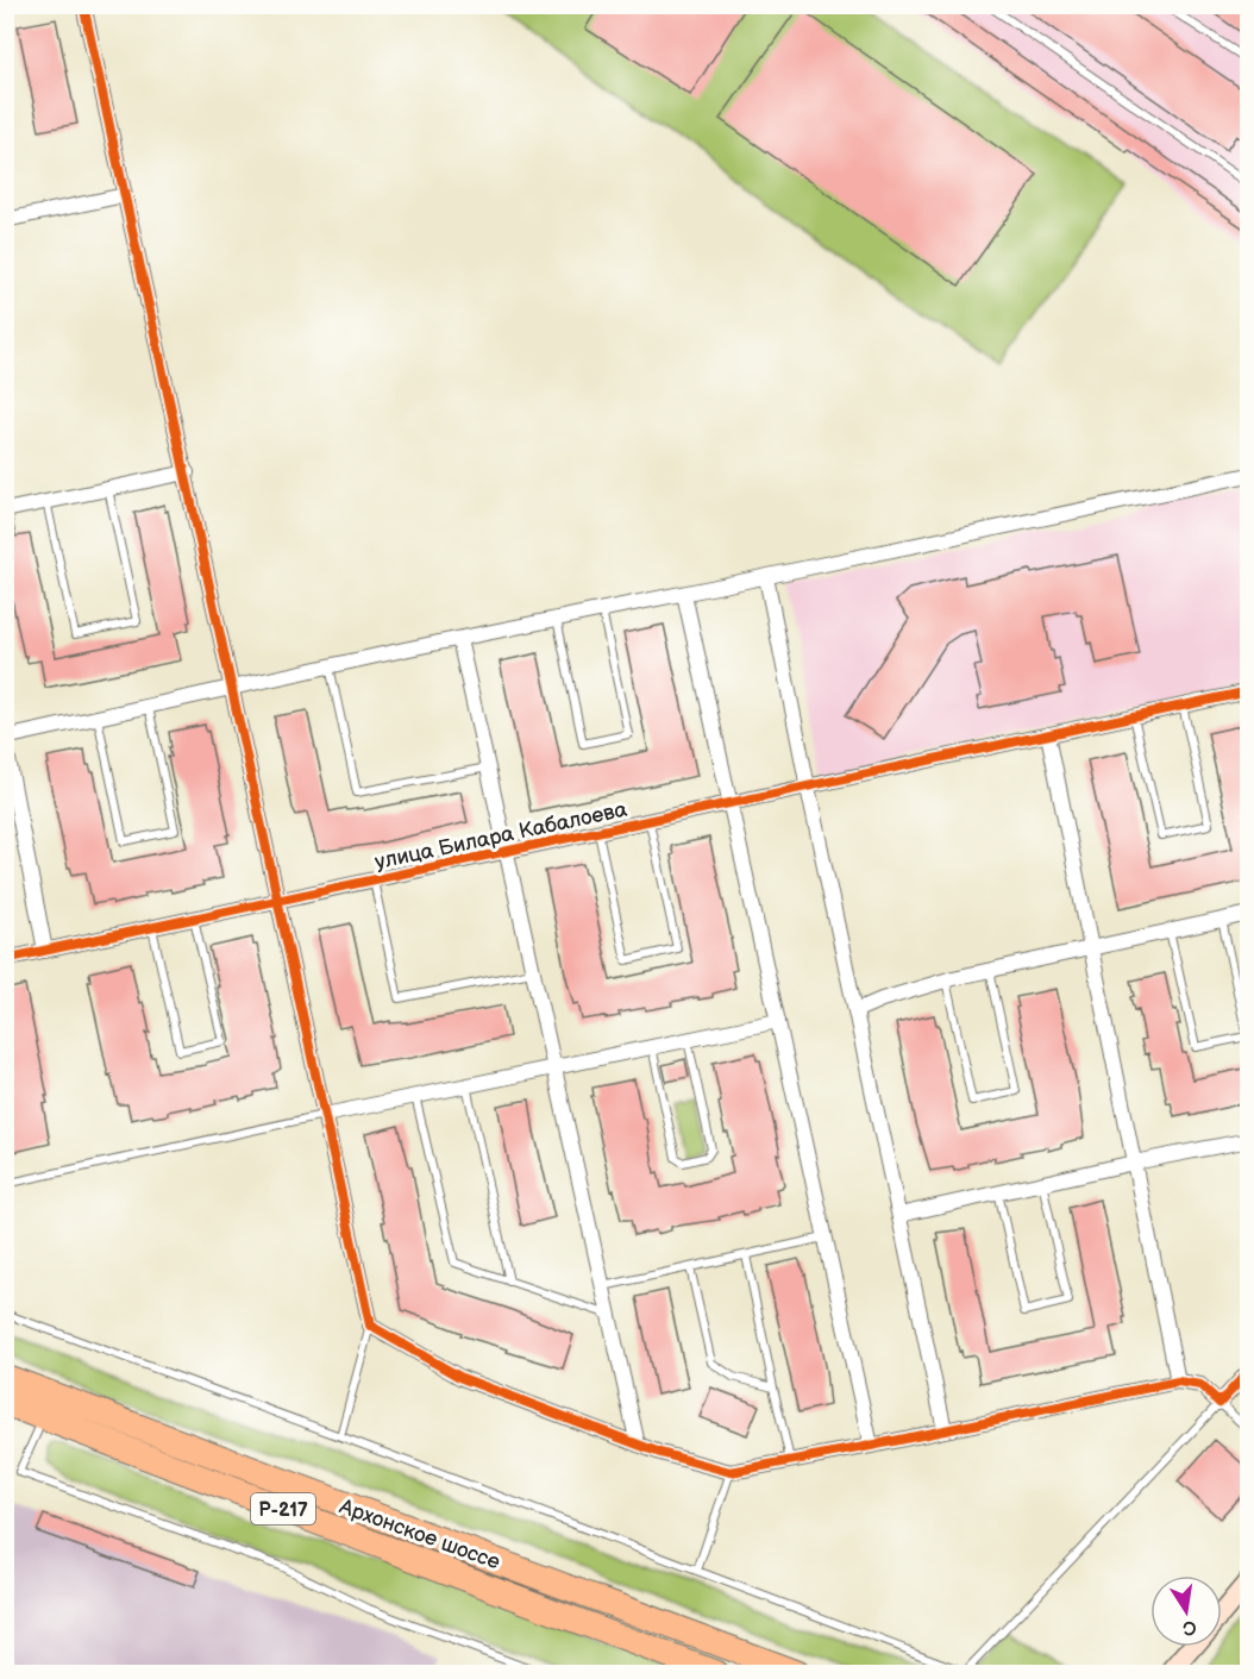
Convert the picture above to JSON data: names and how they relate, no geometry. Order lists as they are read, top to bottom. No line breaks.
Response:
{"streets":{"highway":["Р-217","Архонское шоссе"],"street":["улица Билара Кабалоева"]},"north":"bottom"}
